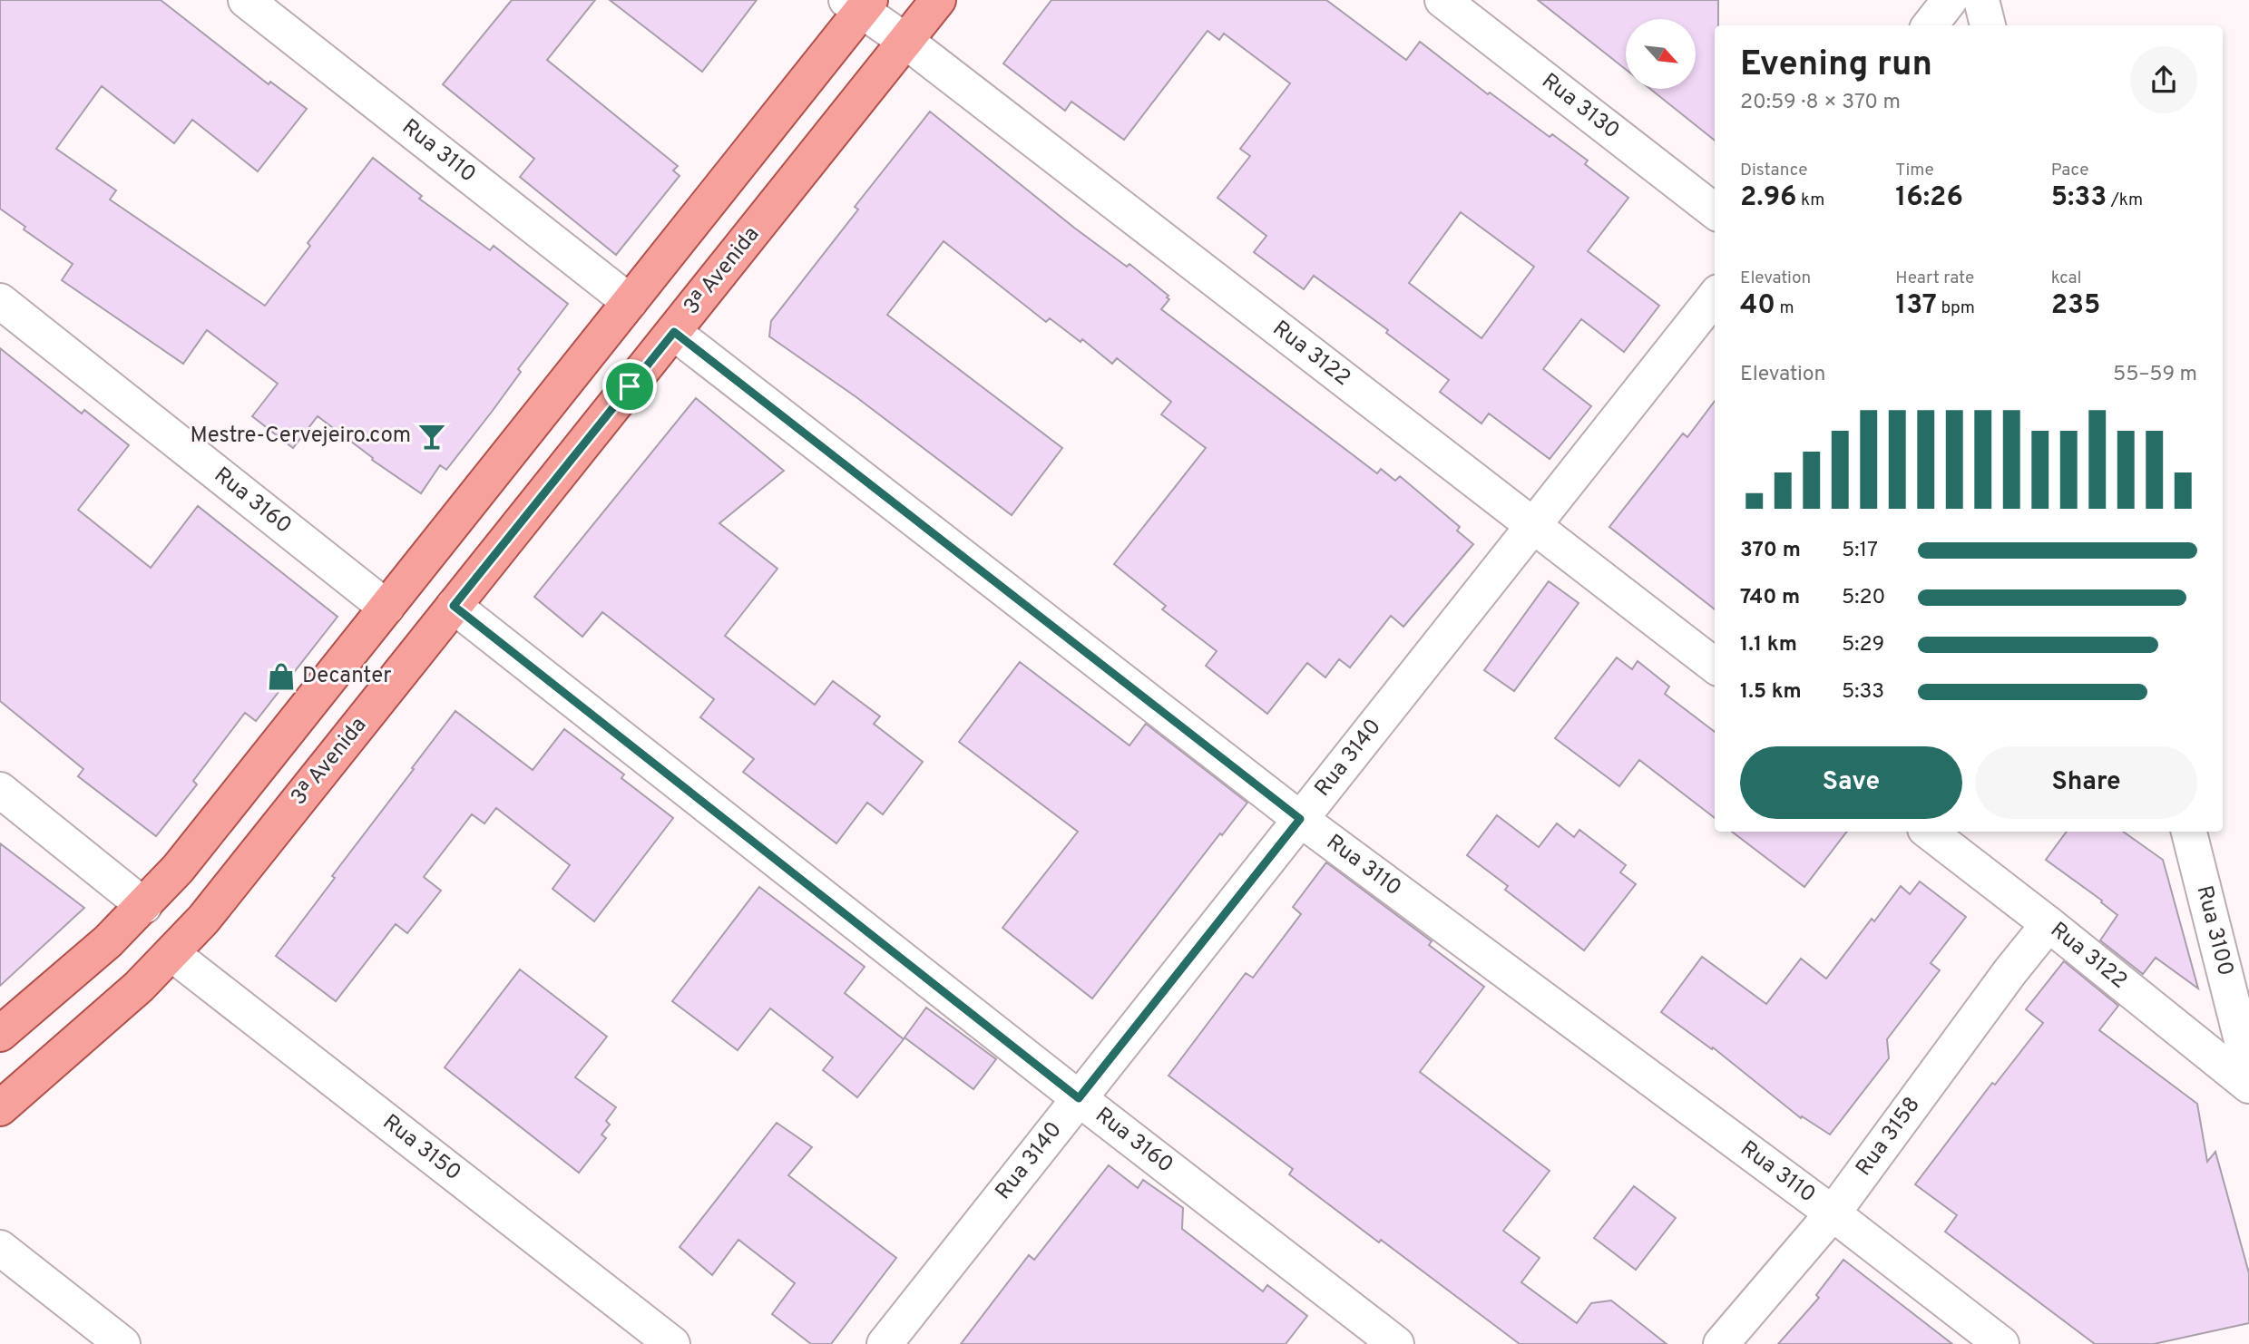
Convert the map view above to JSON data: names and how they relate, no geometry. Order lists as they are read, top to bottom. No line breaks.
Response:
{"streets":{"main road":["3ª Avenida"],"street":["Rua 3130","Rua 3110","Rua 3122","Rua 3160","Rua 3140","Rua 3100","Rua 3158","Rua 3150"]},"crossings":[["Rua 3110","3ª Avenida"],["Rua 3110","Rua 3140"],["Rua 3110","Rua 3158"],["3ª Avenida","Rua 3122"],["3ª Avenida","Rua 3160"],["3ª Avenida","Rua 3150"],["Rua 3122","Rua 3140"],["Rua 3122","Rua 3158"],["Rua 3160","Rua 3140"]],"places":{"bar":["Mestre-Cervejeiro.com"],"shop":["Decanter"]},"north":"bottom right","page":{"heading":["Evening run","20:59 · 8 × 370 m"],"stats":[["Distance","2.96 km"],["Time","16:26"],["Pace","5:33 /km"],["Elevation","40 m"],["Heart rate","137 bpm"],["kcal","235"]],"chart":["Elevation","55–59 m"],"list":[{"name":"370 m","note":"5:17"},{"name":"740 m","note":"5:20"},{"name":"1.1 km","note":"5:29"},{"name":"1.5 km","note":"5:33"}],"buttons":["Save","Share"]}}
